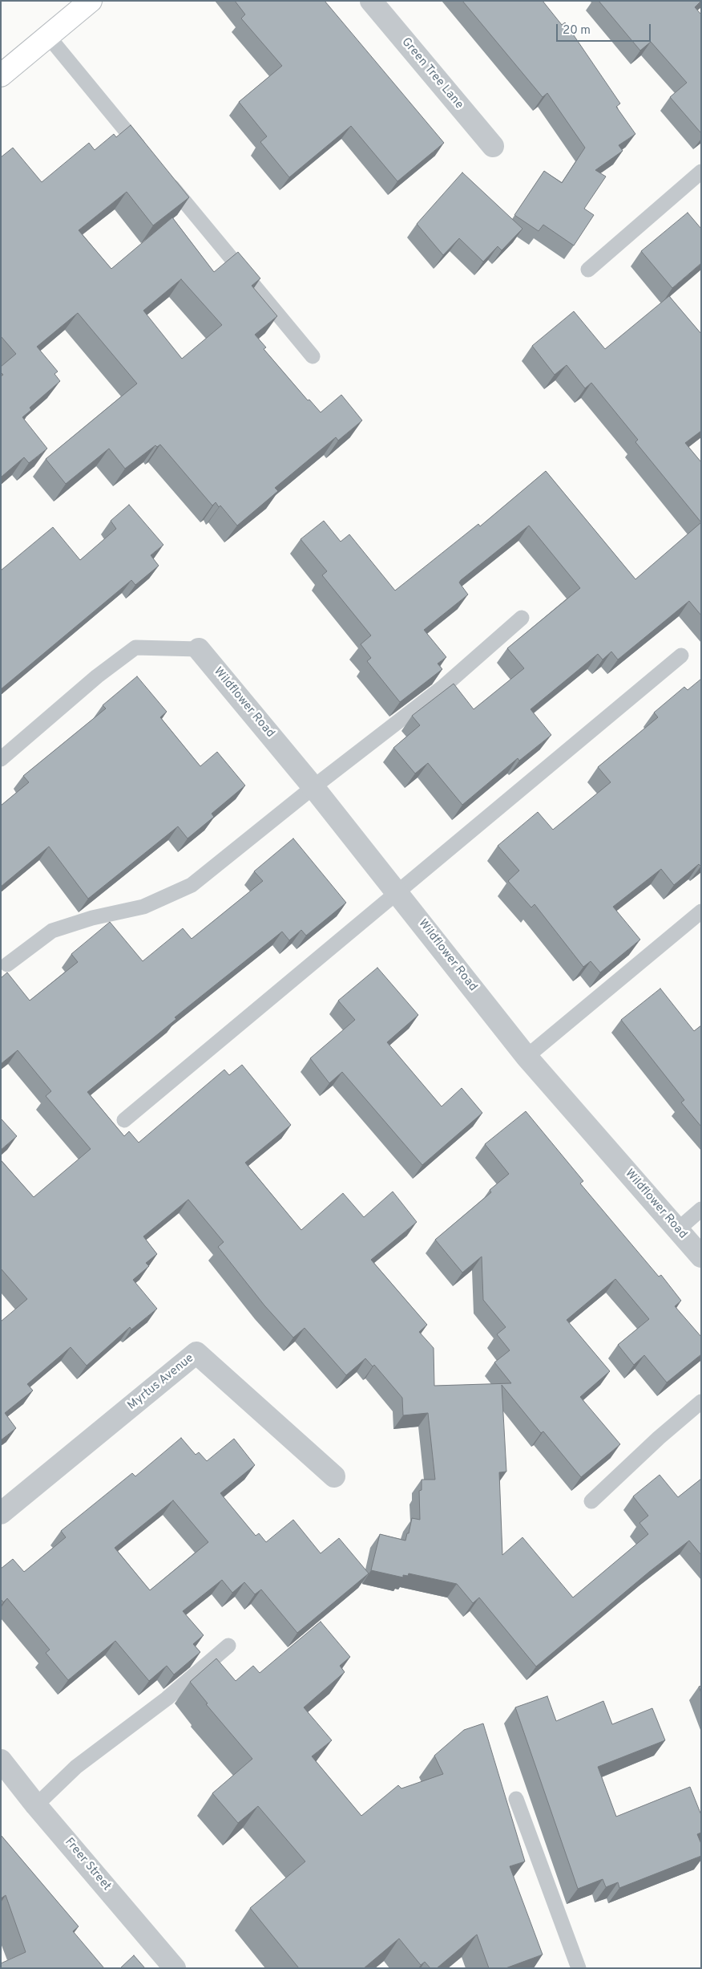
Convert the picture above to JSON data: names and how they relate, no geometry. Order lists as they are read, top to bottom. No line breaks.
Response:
{"streets":{"street":["Green Tree Lane","Wildflower Road","Myrtus Avenue","Freer Street"]},"scale_bar":"20 m"}
